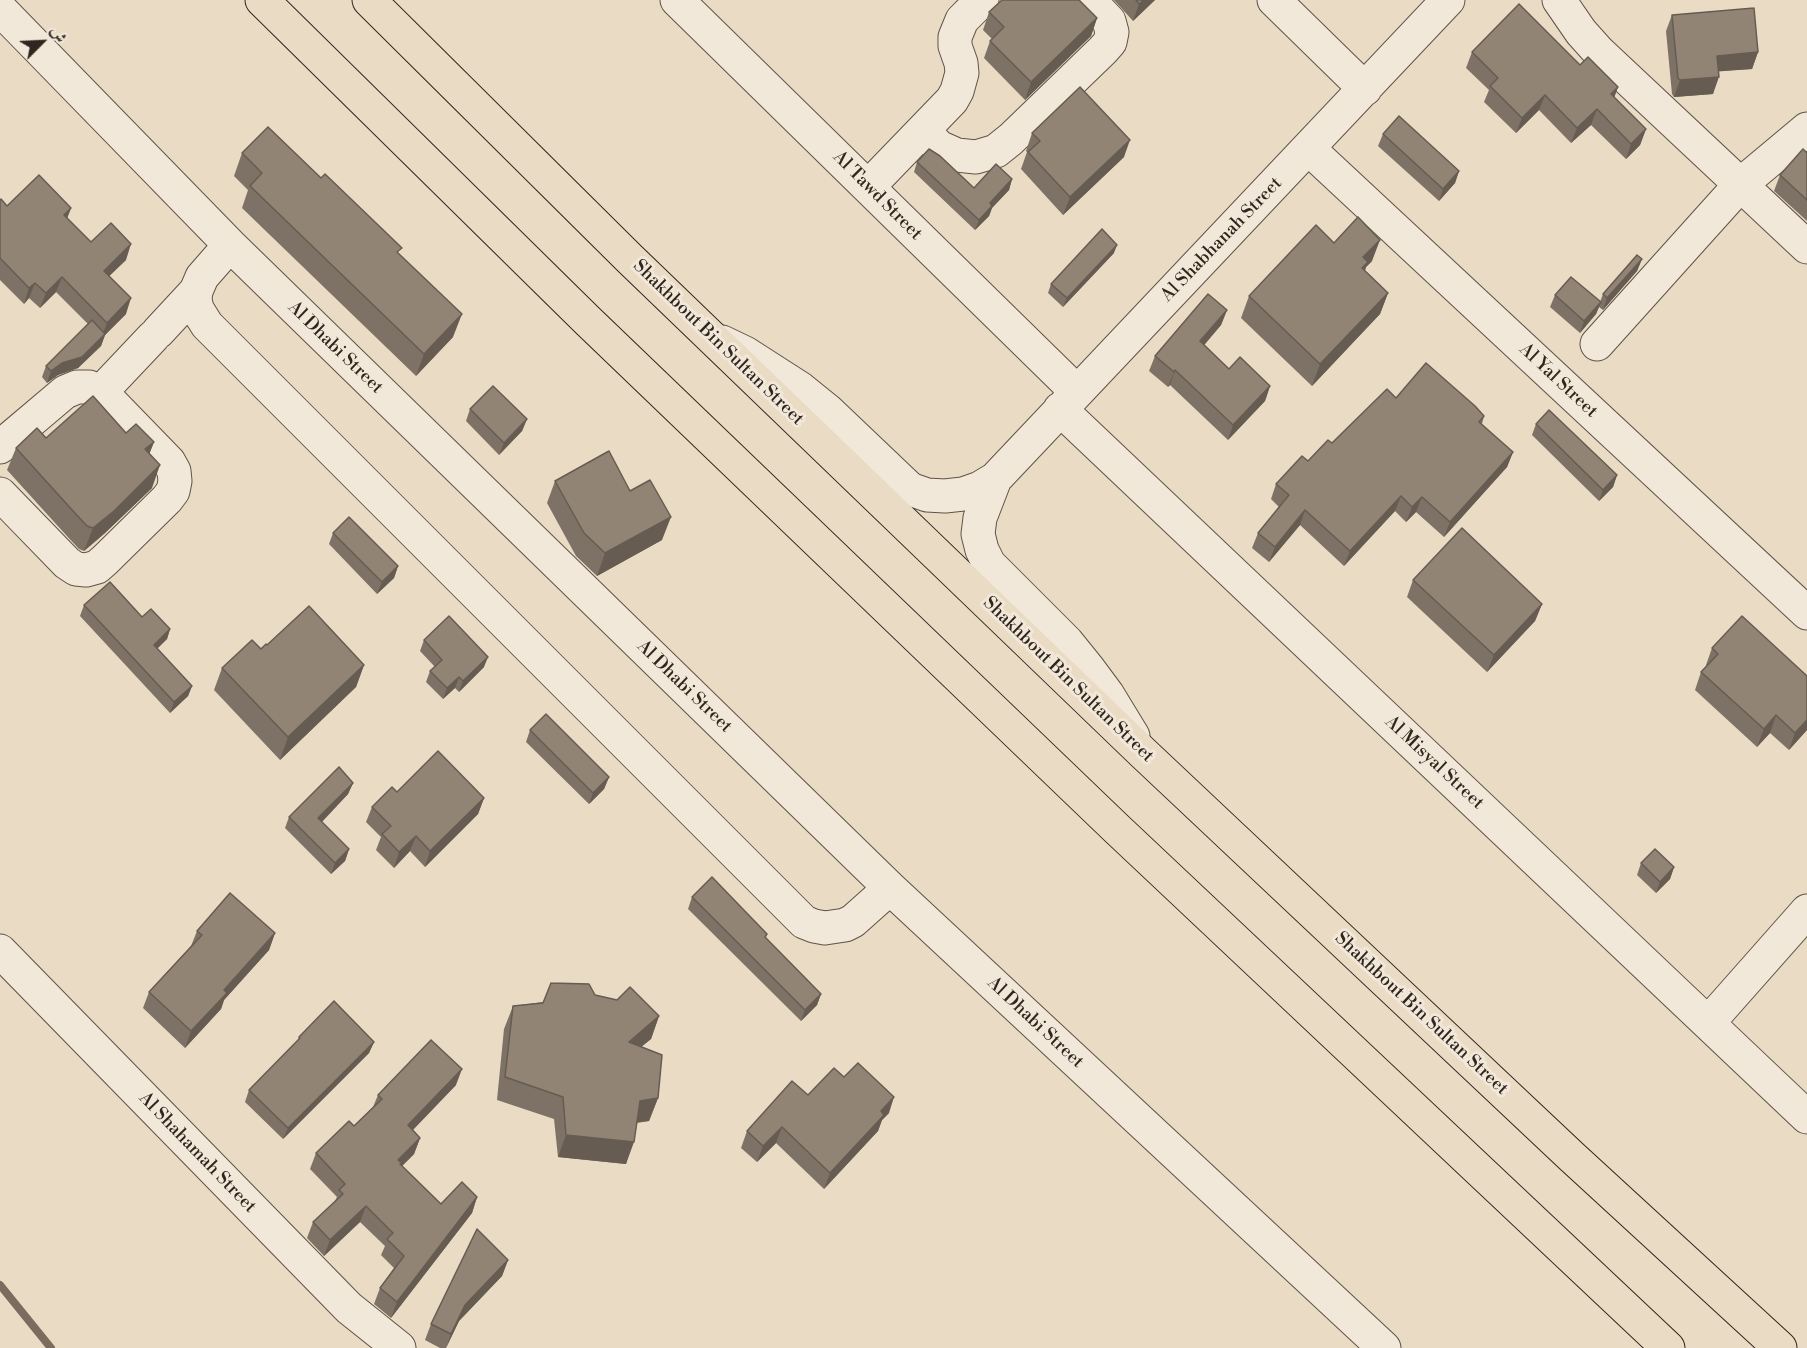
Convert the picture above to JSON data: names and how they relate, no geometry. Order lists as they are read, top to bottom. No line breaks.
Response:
{"streets":{"main road":["Shakhbout Bin Sultan Street"],"street":["Al Tawd Street","Al Shabhanah Street","Al Dhabi Street","Al Yal Street","Al Misyal Street","Al Shahamah Street"]},"crossings":[["Al Tawd Street","Al Shabhanah Street"],["Al Tawd Street","Al Misyal Street"],["Al Shabhanah Street","Shakhbout Bin Sultan Street"],["Al Shabhanah Street","Al Yal Street"],["Al Shabhanah Street","Al Misyal Street"]],"north":"top right"}
